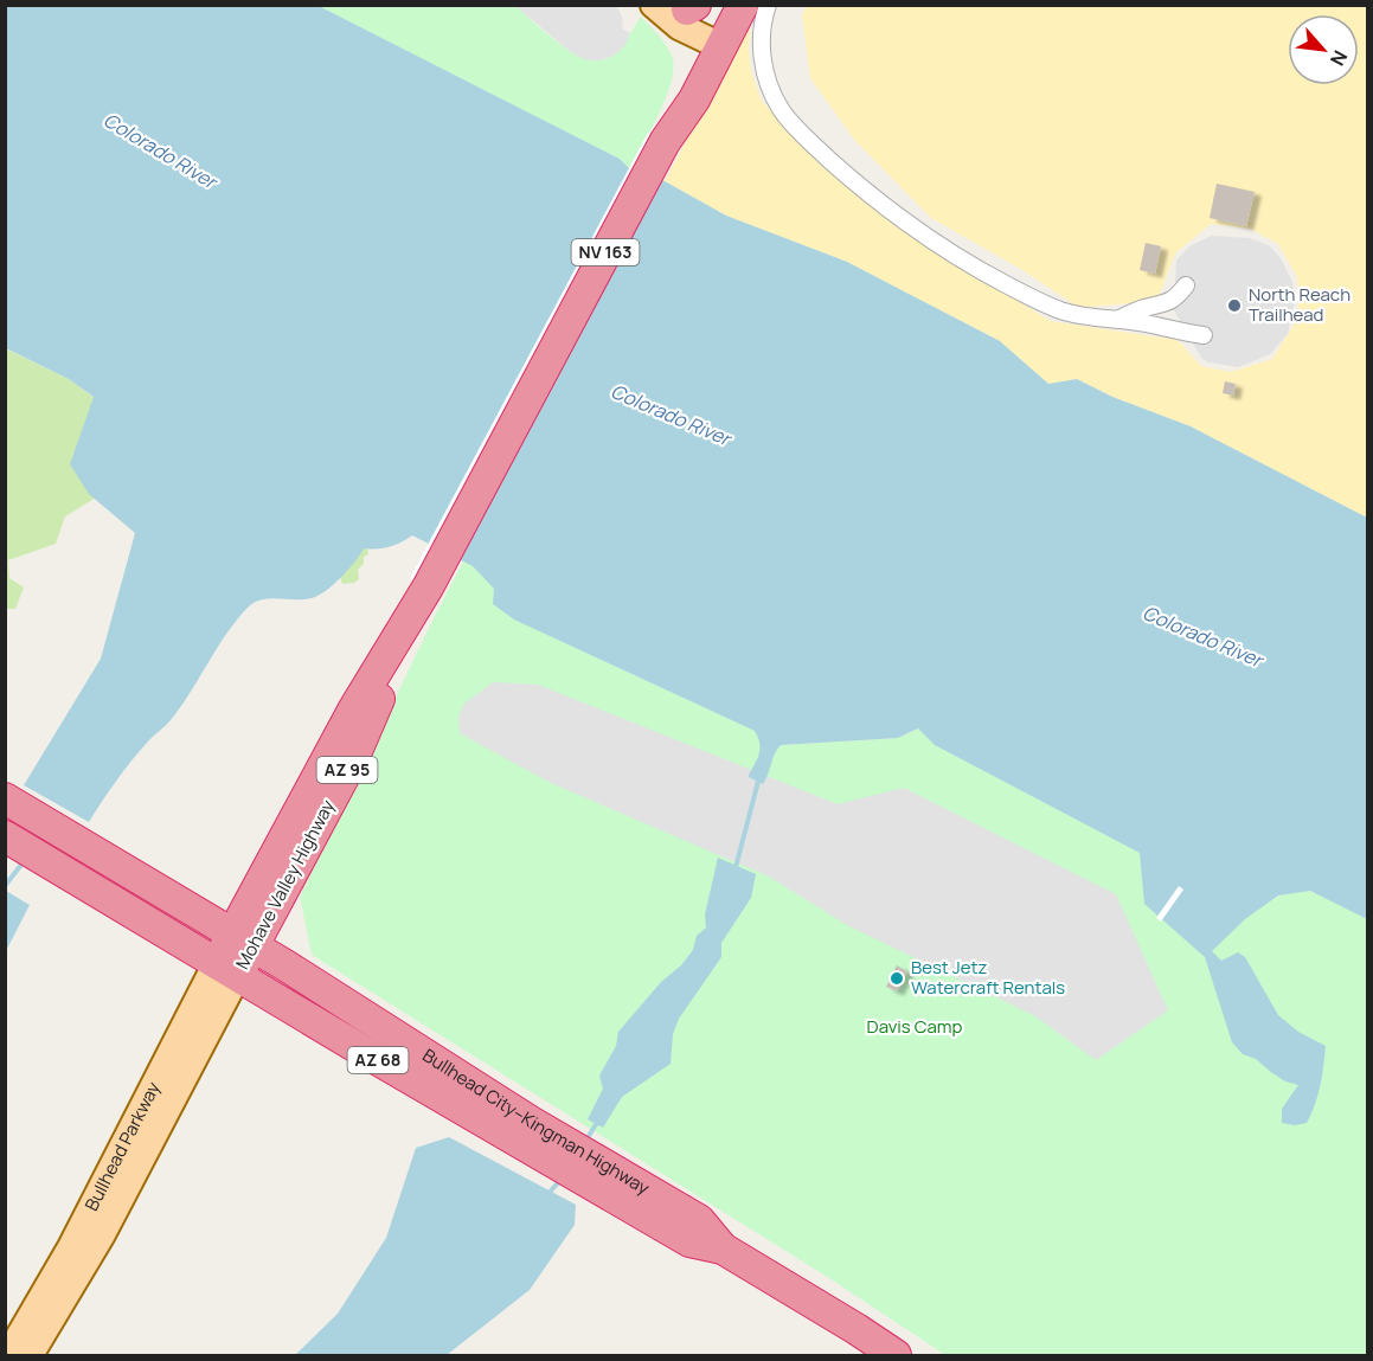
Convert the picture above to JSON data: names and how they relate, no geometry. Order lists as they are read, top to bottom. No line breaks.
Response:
{"streets":{"highway":["NV 163","AZ 95","Mohave Valley Highway","AZ 68","Bullhead City–Kingman Highway","Bullhead Parkway"]},"crossings":[["NV 163","Mohave Valley Highway"],["Mohave Valley Highway","Bullhead City–Kingman Highway"],["Mohave Valley Highway","Bullhead Parkway"],["Bullhead City–Kingman Highway","Bullhead Parkway"]],"water":["Colorado River"],"parks":["Davis Camp"],"places":["North Reach Trailhead","Best Jetz Watercraft Rentals"],"north":"bottom right"}
